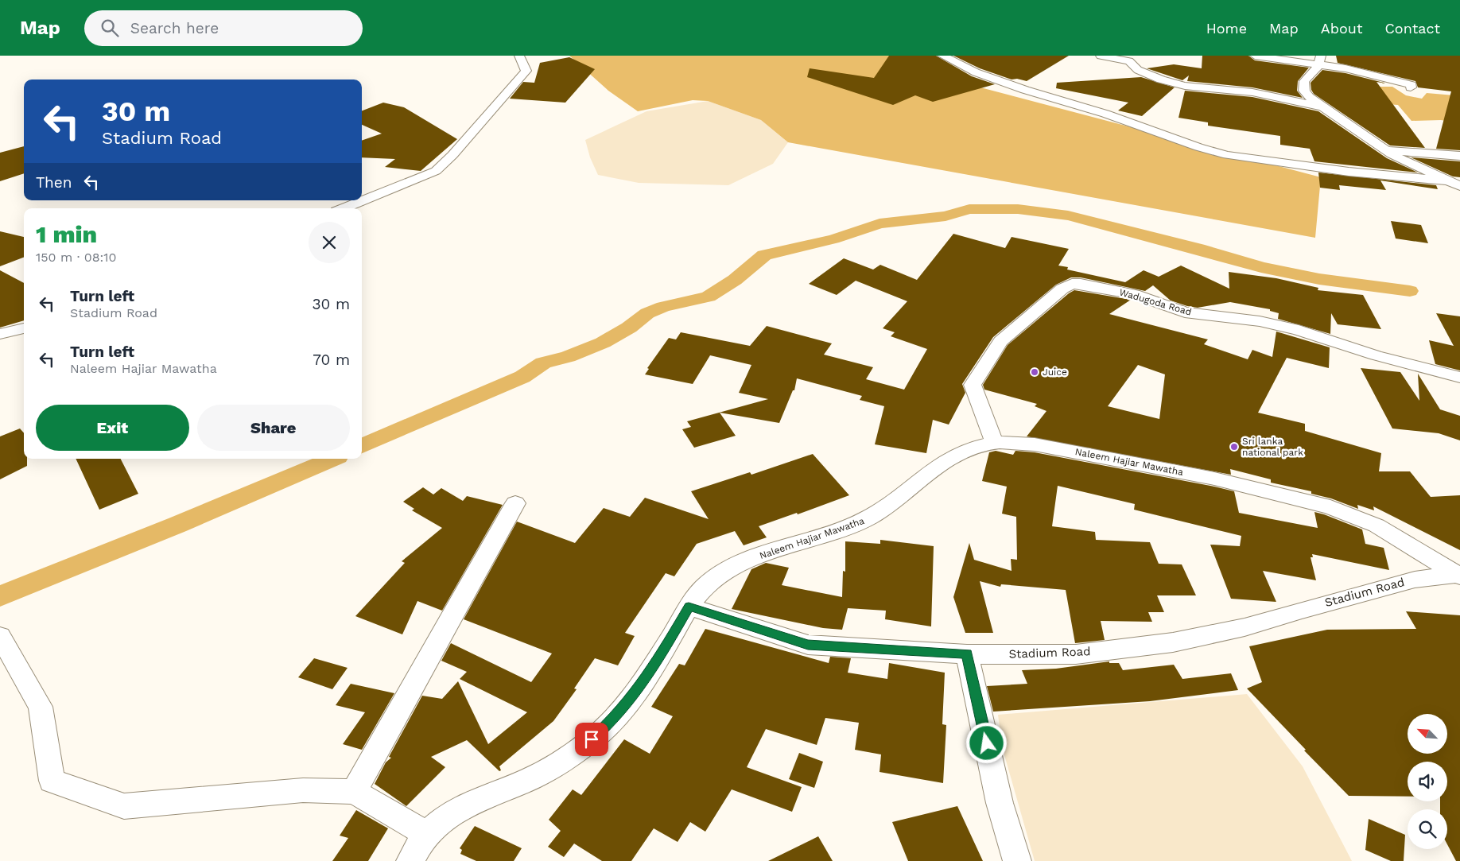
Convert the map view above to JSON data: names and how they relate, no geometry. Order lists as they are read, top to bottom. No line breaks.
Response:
{"streets":{"street":["Wadugoda Road","Naleem Hajiar Mawatha","Stadium Road"]},"crossings":[["Wadugoda Road","Naleem Hajiar Mawatha"],["Naleem Hajiar Mawatha","Stadium Road"]],"places":["Juice","Sri lanka national park"],"north":"top left","page":{"header":"Map","search":"Search here","nav":["Home","Map","About","Contact"],"turn":["30 m","Stadium Road"],"then":"Then","heading":["1 min","150 m · 08:10"],"list":[{"name":"Turn left","note":"Stadium Road","value":"30 m"},{"name":"Turn left","note":"Naleem Hajiar Mawatha","value":"70 m"}],"buttons":["Exit","Share"]}}
